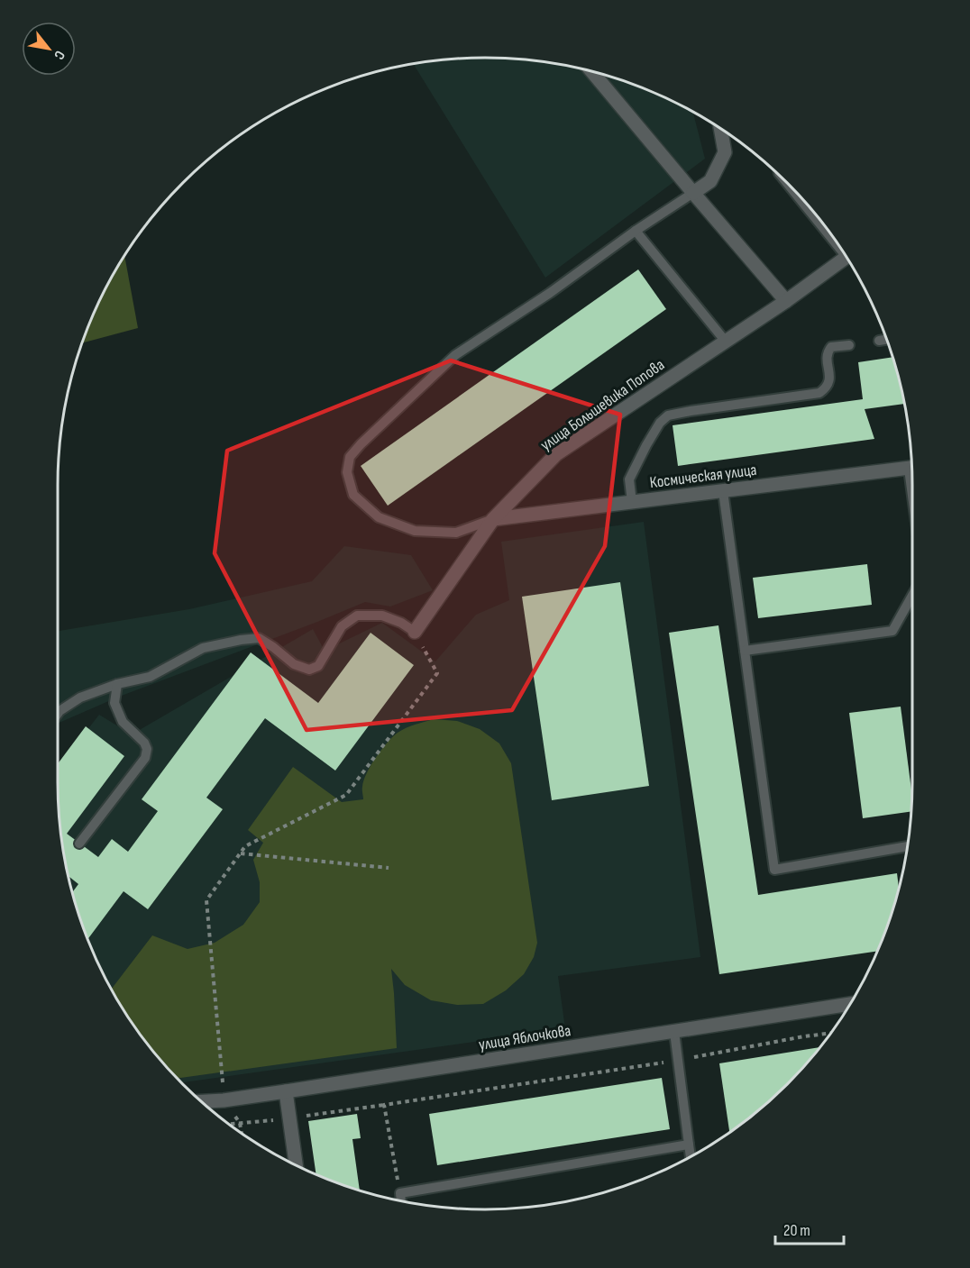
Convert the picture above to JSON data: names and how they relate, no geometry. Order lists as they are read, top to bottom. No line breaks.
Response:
{"streets":{"street":["улица Большевика Попова","Космическая улица","улица Яблочкова"]},"crossings":[["улица Большевика Попова","Космическая улица"]],"scale_bar":"20 m","north":"bottom right"}
